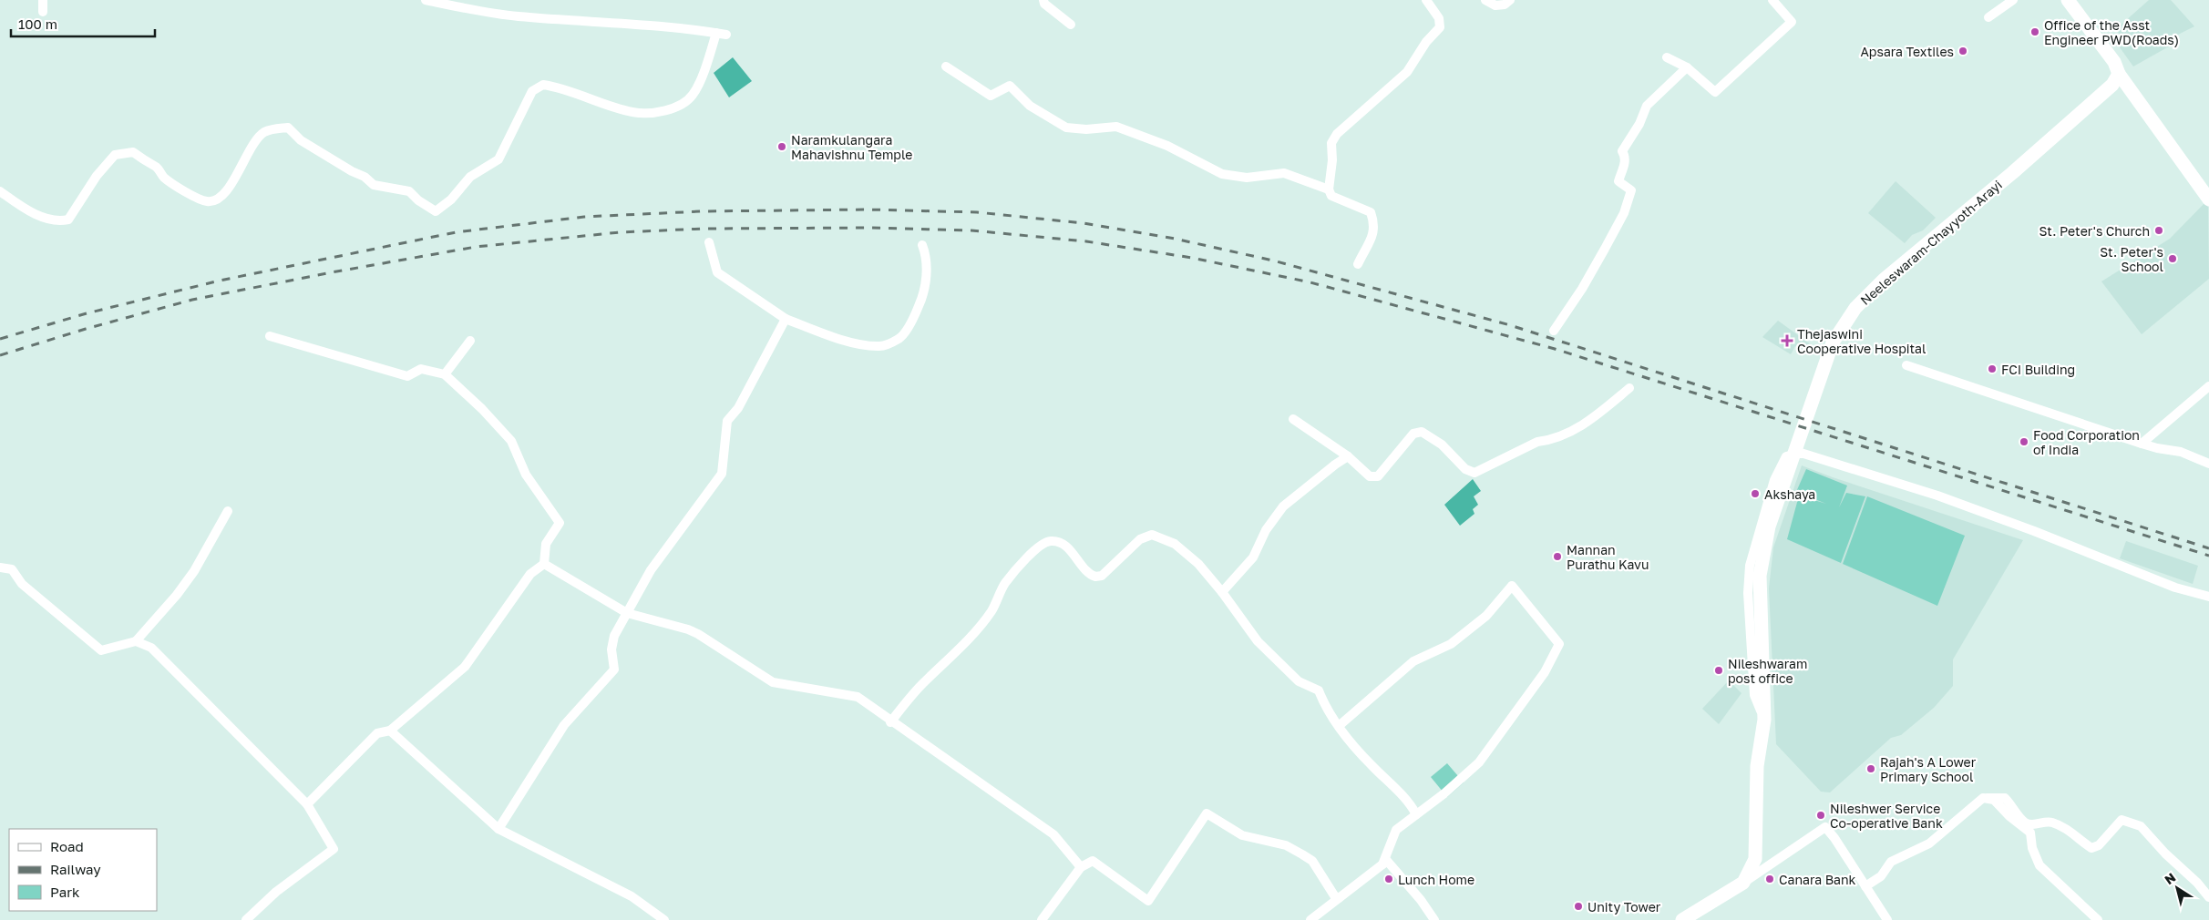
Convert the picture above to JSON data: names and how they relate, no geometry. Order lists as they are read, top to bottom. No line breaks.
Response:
{"streets":{"main road":["Neeleswaram-Chayyoth-Arayi"]},"places":{"other":["Office of the Asst Engineer PWD(Roads)","Apsara Textiles","Naramkulangara Mahavishnu Temple","St. Peter's Church","St. Peter's School","FCI Building","Food Corporation of India","Akshaya","Mannan Purathu Kavu","Nileshwaram post office","Rajah's A Lower Primary School","Nileshwer Service Co-operative Bank","Lunch Home","Canara Bank","Unity Tower"],"health":["Thejaswini Cooperative Hospital"]},"legend":["Road","Railway","Park"],"scale_bar":"100 m","north":"top left"}
